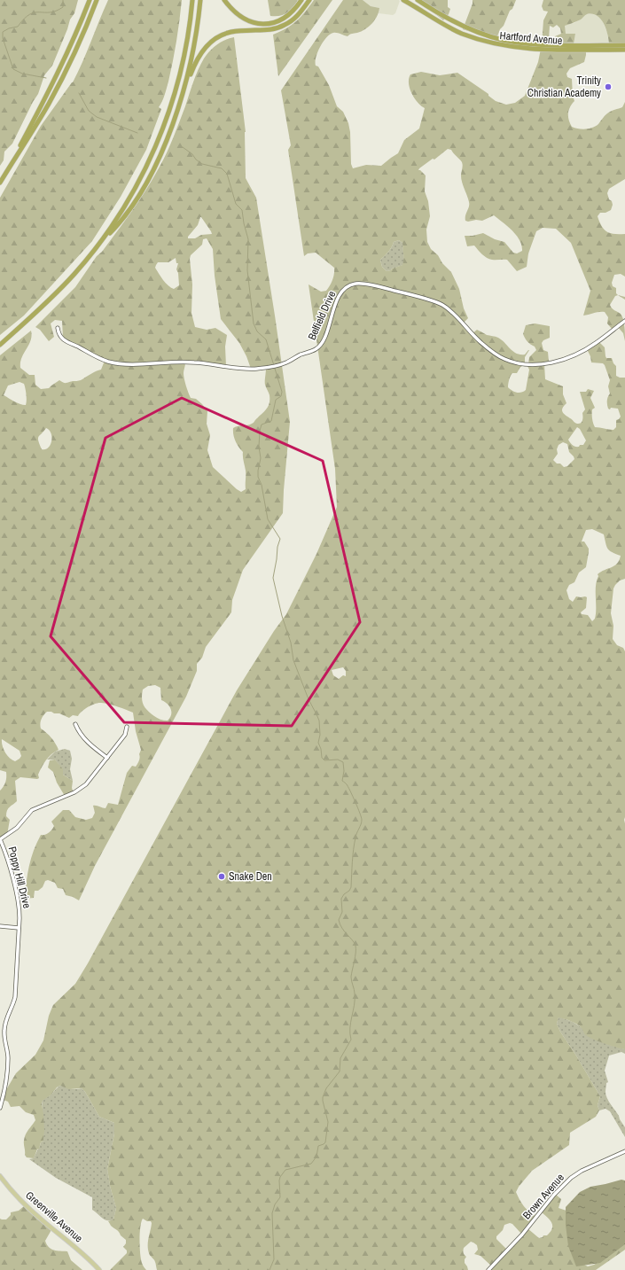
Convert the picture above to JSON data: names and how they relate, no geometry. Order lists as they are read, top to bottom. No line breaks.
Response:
{"streets":{"highway":["Hartford Avenue"],"main road":["Greenville Avenue"],"street":["Belfield Drive","Poppy Hill Drive","Brown Avenue"]},"places":["Trinity Christian Academy","Snake Den"]}
